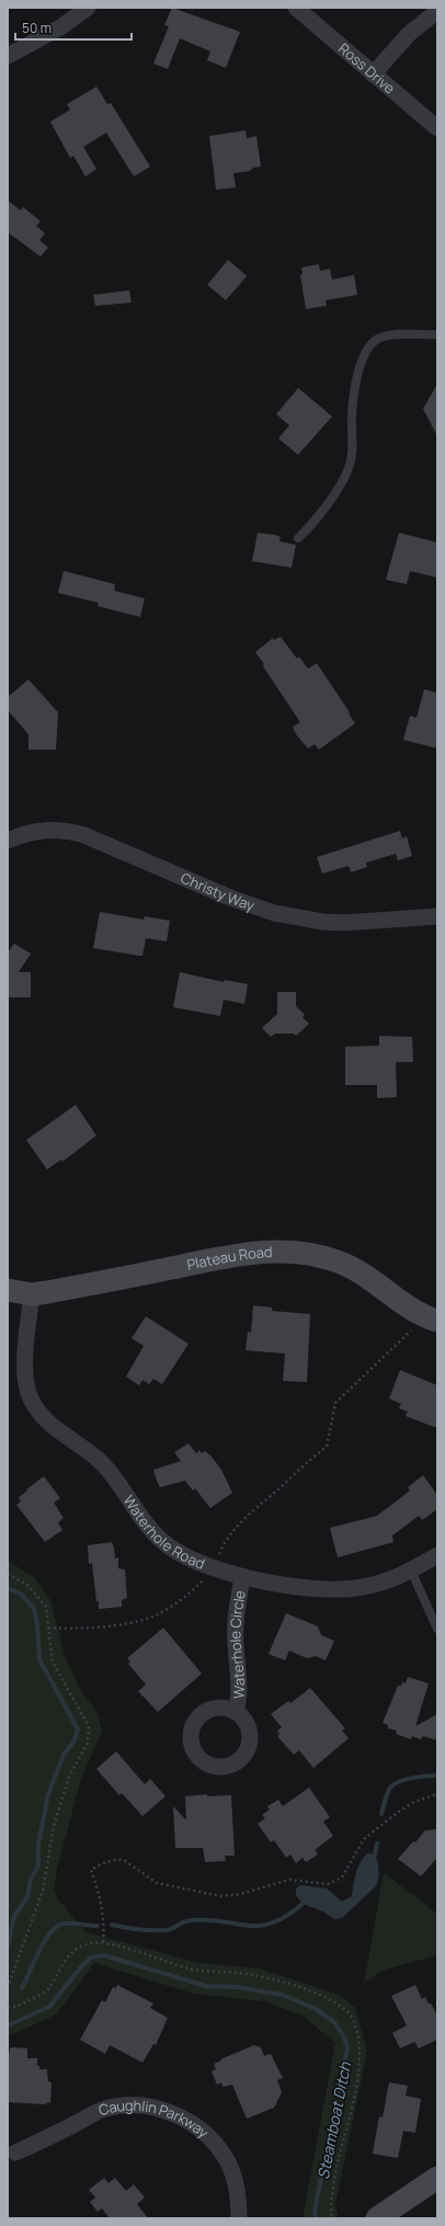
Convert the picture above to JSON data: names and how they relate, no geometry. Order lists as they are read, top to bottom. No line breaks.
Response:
{"streets":{"street":["Ross Drive","Christy Way","Plateau Road","Waterhole Road","Waterhole Circle","Caughlin Parkway"]},"crossings":[["Plateau Road","Waterhole Road"],["Waterhole Road","Waterhole Circle"]],"water":["Steamboat Ditch"],"scale_bar":"50 m"}
